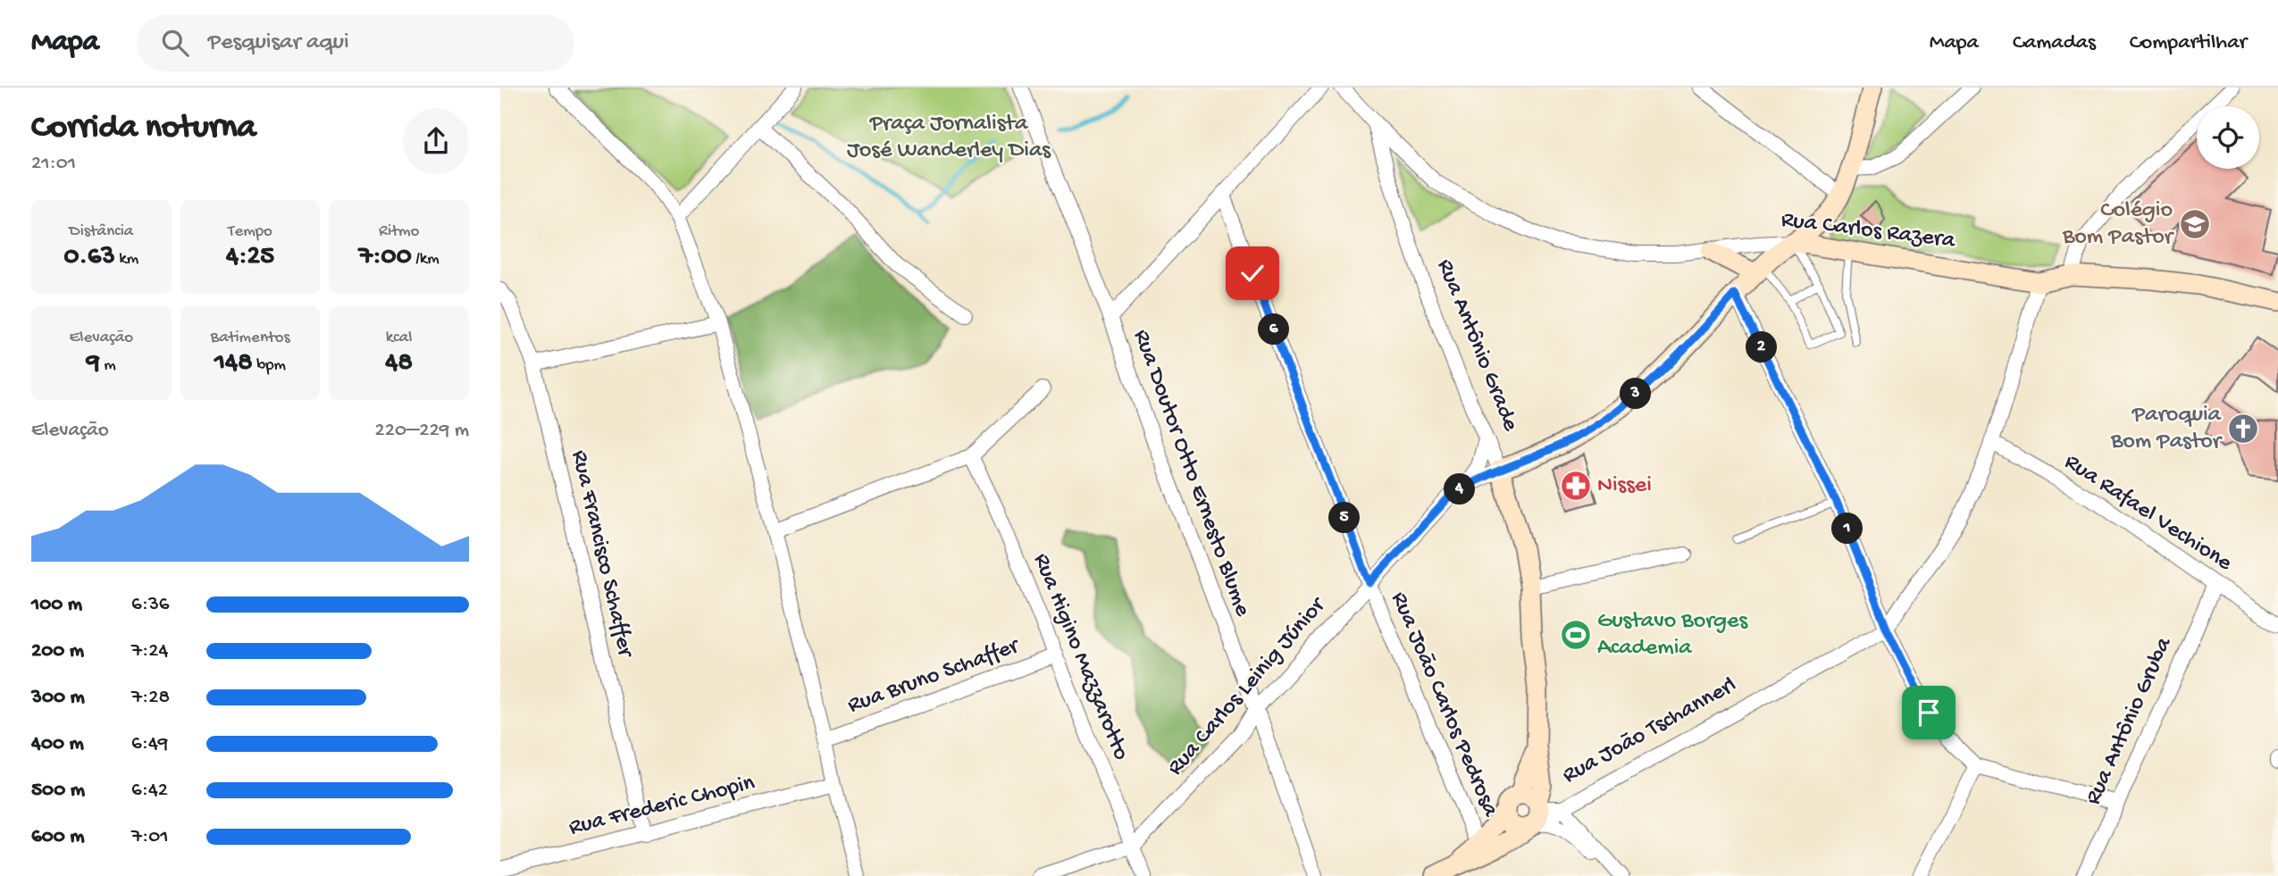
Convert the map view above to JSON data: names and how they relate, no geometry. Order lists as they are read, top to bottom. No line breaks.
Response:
{"streets":{"main road":["Rua Carlos Razera","Rua Antônio Grade"],"street":["Rua Doutor Otto Ernesto Blume","Rua Rafael Vechione","Rua Francisco Schaffer","Rua Higino Mazzarotto","Rua Bruno Schaffer","Rua Carlos Leinig Júnior","Rua João Carlos Pedrosa","Rua Antônio Gruba","Rua João Tschannerl","Rua Frederic Chopin"]},"crossings":[["Rua Carlos Razera","Rua Antônio Grade"],["Rua Carlos Razera","Rua João Tschannerl"],["Rua Antônio Grade","Rua Carlos Leinig Júnior"],["Rua Antônio Grade","Rua João Tschannerl"],["Rua Doutor Otto Ernesto Blume","Rua Carlos Leinig Júnior"],["Rua Rafael Vechione","Rua Antônio Gruba"],["Rua Rafael Vechione","Rua João Tschannerl"],["Rua Francisco Schaffer","Rua Frederic Chopin"],["Rua Higino Mazzarotto","Rua Bruno Schaffer"],["Rua Higino Mazzarotto","Rua Carlos Leinig Júnior"],["Rua Carlos Leinig Júnior","Rua João Carlos Pedrosa"]],"parks":["Praça Jornalista José Wanderley Dias"],"places":{"school or university":["Colégio Bom Pastor"],"church":["Paroquia Bom Pastor"],"pharmacy":["Nissei"],"sports":["Gustavo Borges Academia"]},"page":{"header":"Mapa","search":"Pesquisar aqui","nav":["Mapa","Camadas","Compartilhar"],"heading":["Corrida noturna","21:01"],"stats":[["Distância","0.63 km"],["Tempo","4:25"],["Ritmo","7:00 /km"],["Elevação","9 m"],["Batimentos","148 bpm"],["kcal","48"]],"pins":["6","2","3","4","5","1"],"chart":["Elevação","220–229 m"],"list":[{"name":"100 m","note":"6:36"},{"name":"200 m","note":"7:24"},{"name":"300 m","note":"7:28"},{"name":"400 m","note":"6:49"},{"name":"500 m","note":"6:42"},{"name":"600 m","note":"7:01"}]}}
